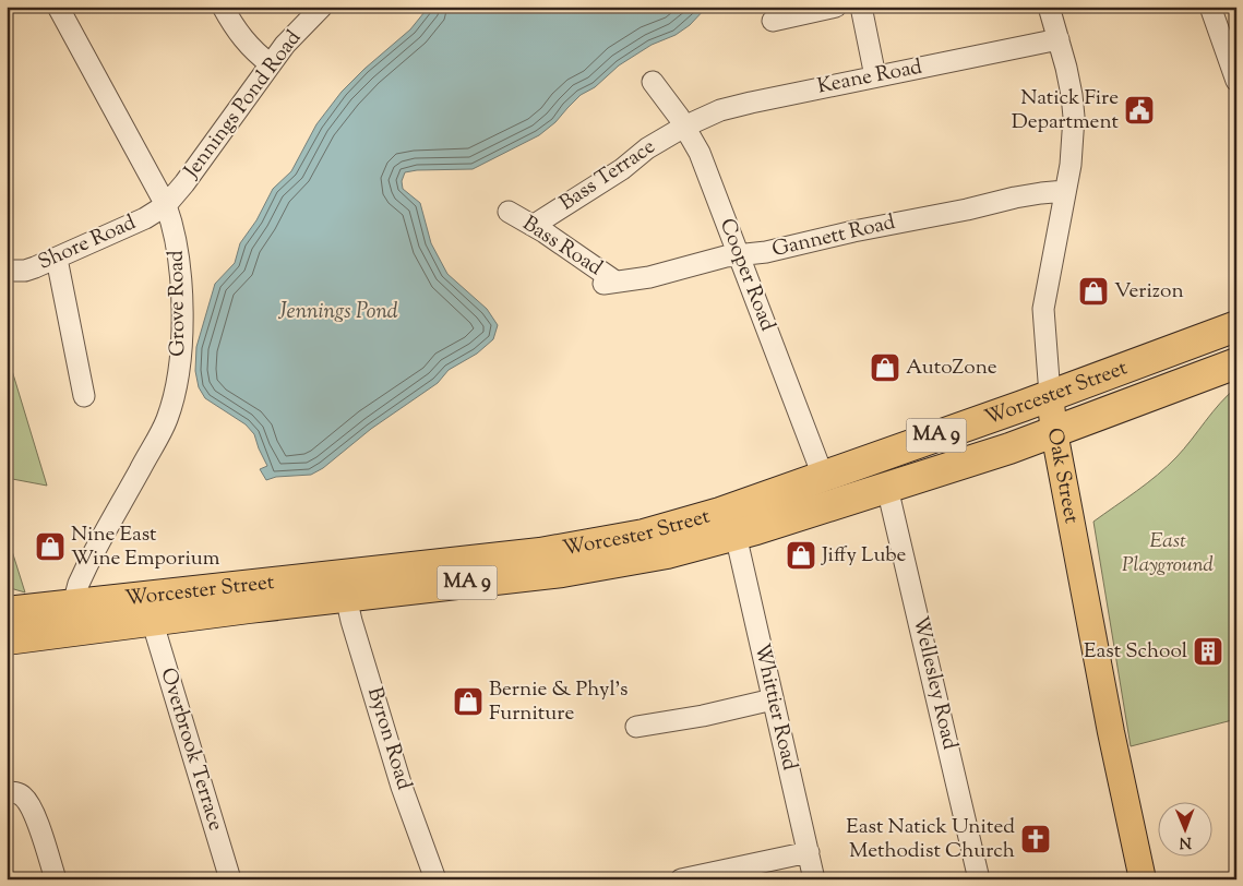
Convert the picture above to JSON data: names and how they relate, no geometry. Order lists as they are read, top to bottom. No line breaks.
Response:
{"streets":{"highway":["Worcester Street","MA 9"],"main road":["Oak Street"],"street":["Keane Road","Jennings Pond Road","Bass Terrace","Gannett Road","Shore Road","Bass Road","Cooper Road","Grove Road","Wellesley Road","Whittier Road","Byron Road","Overbrook Terrace"]},"crossings":[["Keane Road","Bass Terrace"],["Keane Road","Cooper Road"],["Keane Road","Oak Street"],["Jennings Pond Road","Shore Road"],["Jennings Pond Road","Grove Road"],["Bass Terrace","Bass Road"],["Bass Terrace","Cooper Road"],["Gannett Road","Bass Road"],["Gannett Road","Cooper Road"],["Gannett Road","Oak Street"],["Shore Road","Grove Road"],["Cooper Road","Worcester Street"],["Grove Road","Worcester Street"],["Worcester Street","Oak Street"],["Worcester Street","Wellesley Road"],["Worcester Street","Whittier Road"],["Worcester Street","Byron Road"],["Worcester Street","Overbrook Terrace"]],"water":["Jennings Pond"],"parks":["East Playground"],"places":{"public building":["Natick Fire Department"],"shop":["Verizon","AutoZone","Nine East Wine Emporium","Jiffy Lube","Bernie & Phyl's Furniture"],"building":["East School"],"church":["East Natick United Methodist Church"]},"north":"bottom"}
